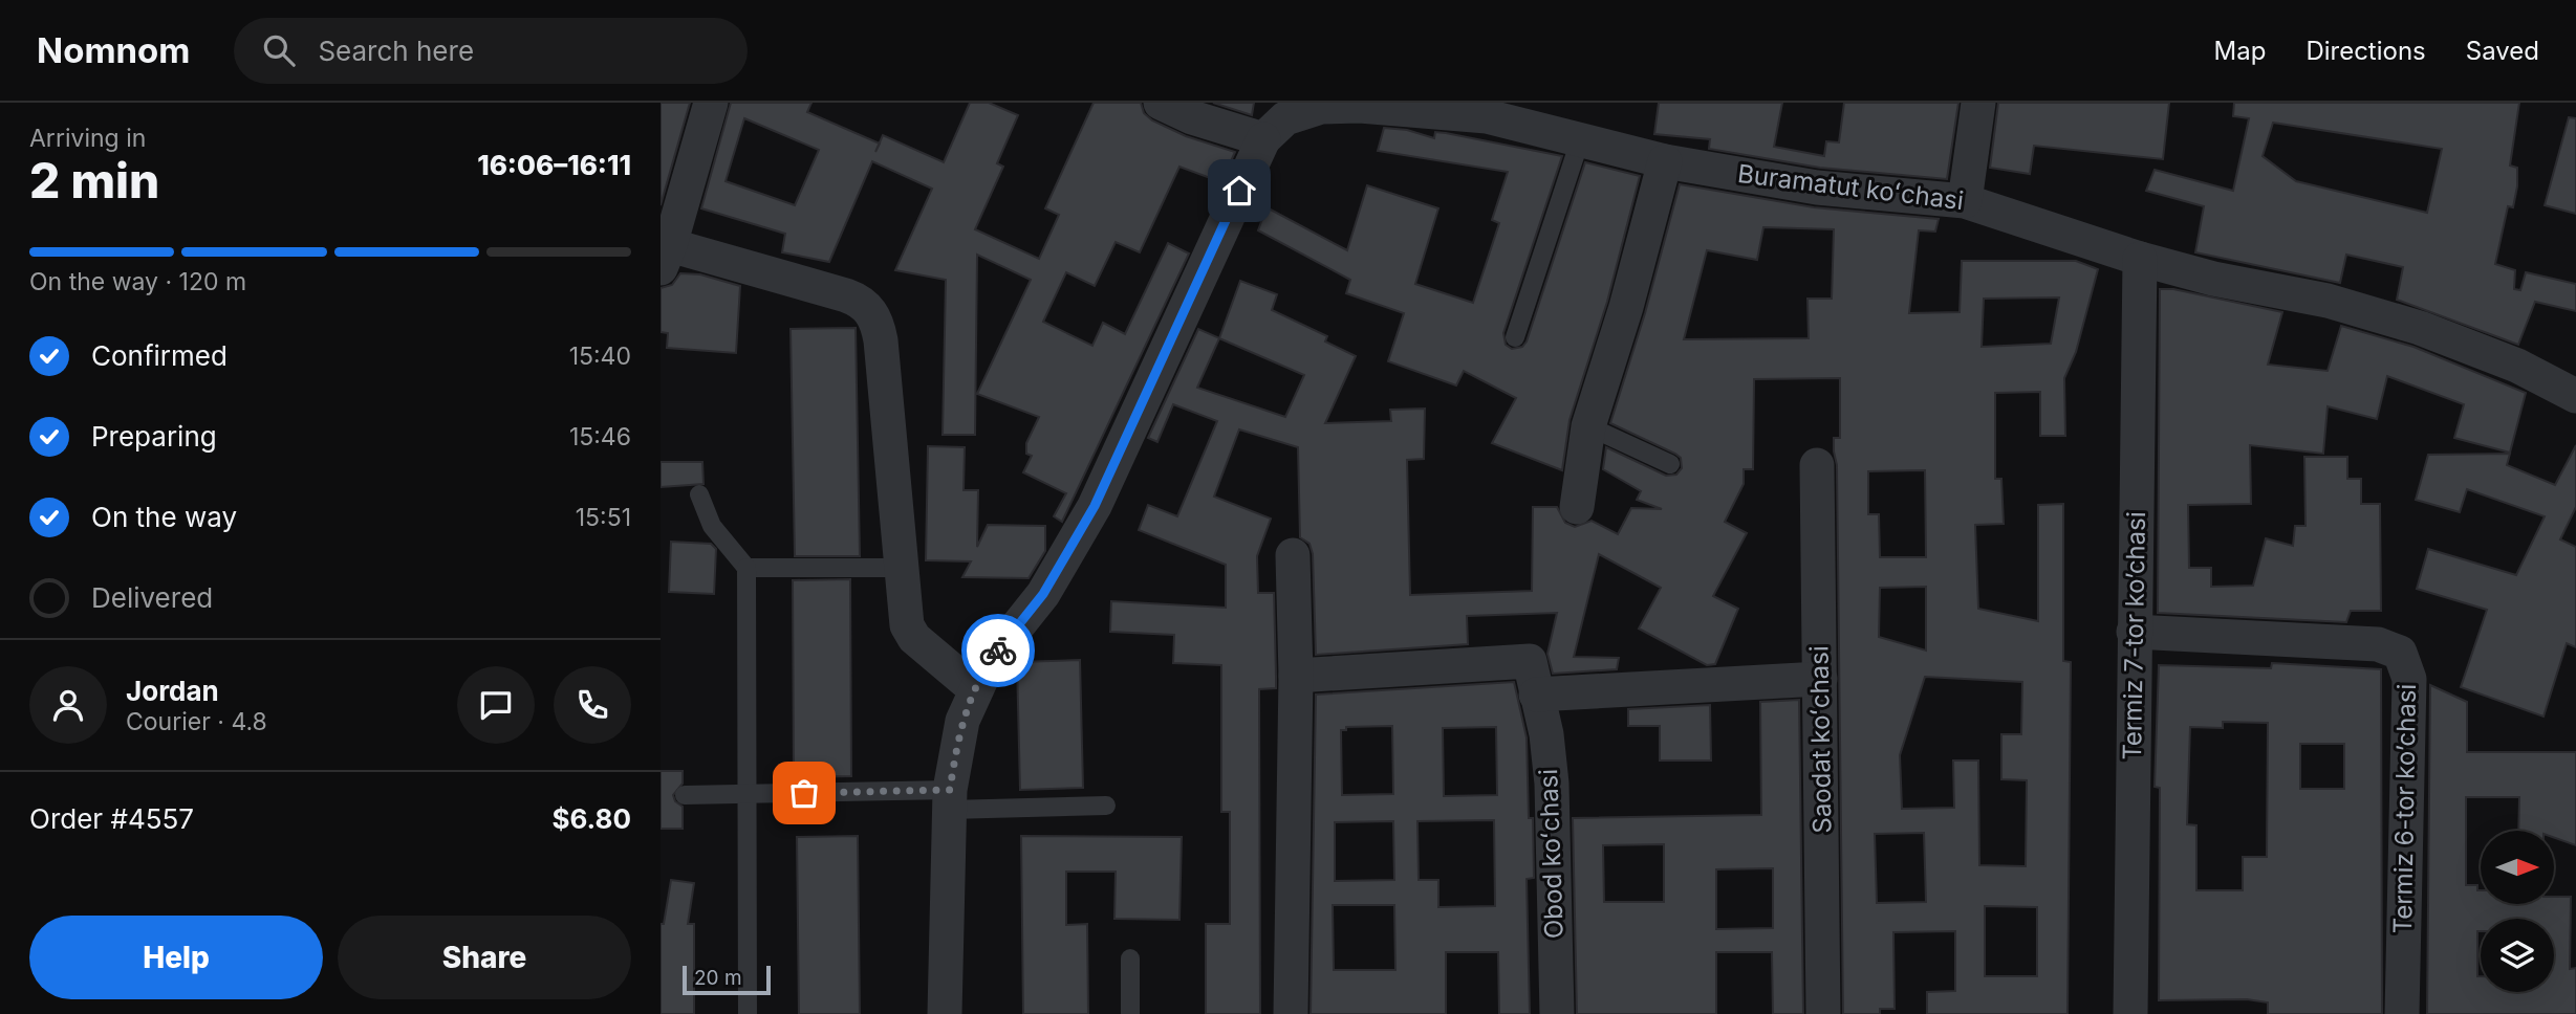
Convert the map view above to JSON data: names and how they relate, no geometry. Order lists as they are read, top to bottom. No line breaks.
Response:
{"streets":{"street":["Buramatut koʻchasi","Termiz 7-tor koʼchasi","Saodat koʻchasi","Termiz 6-tor koʼchasi","Obod koʻchasi"]},"crossings":[["Buramatut koʻchasi","Termiz 7-tor koʼchasi"],["Termiz 7-tor koʼchasi","Termiz 6-tor koʼchasi"]],"scale_bar":"20 m","north":"right","page":{"header":"Nomnom","search":"Search here","nav":["Map","Directions","Saved"],"heading":["2 min","Arriving in","16:06–16:11"],"panel":["Jordan","Courier · 4.8","Order #4557","$6.80"],"bar":"On the way · 120 m","list":[["Confirmed","15:40"],["Preparing","15:46"],["On the way","15:51"],"Delivered"],"buttons":["Help","Share"],"scale":"20 m"}}
